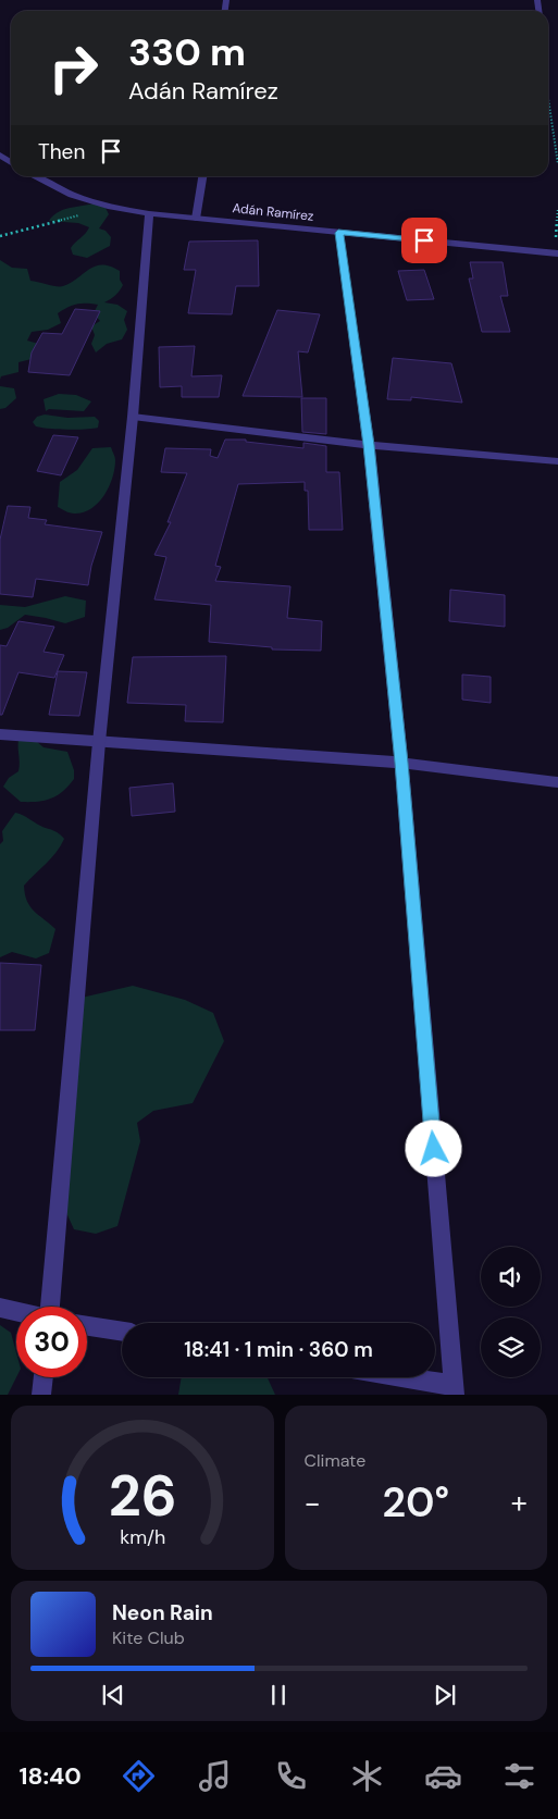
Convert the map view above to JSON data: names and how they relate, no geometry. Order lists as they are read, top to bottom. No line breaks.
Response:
{"streets":{"street":["Adán Ramírez"]},"page":{"turn":["330 m","Adán Ramírez"],"then":"Then","limit":"30","trip":"18:41 · 1 min · 360 m","tile":"Climate","heat":["−","20°","+"],"song":["Neon Rain","Kite Club"],"tabs":"18:40","gauge":["26","km/h"]}}
